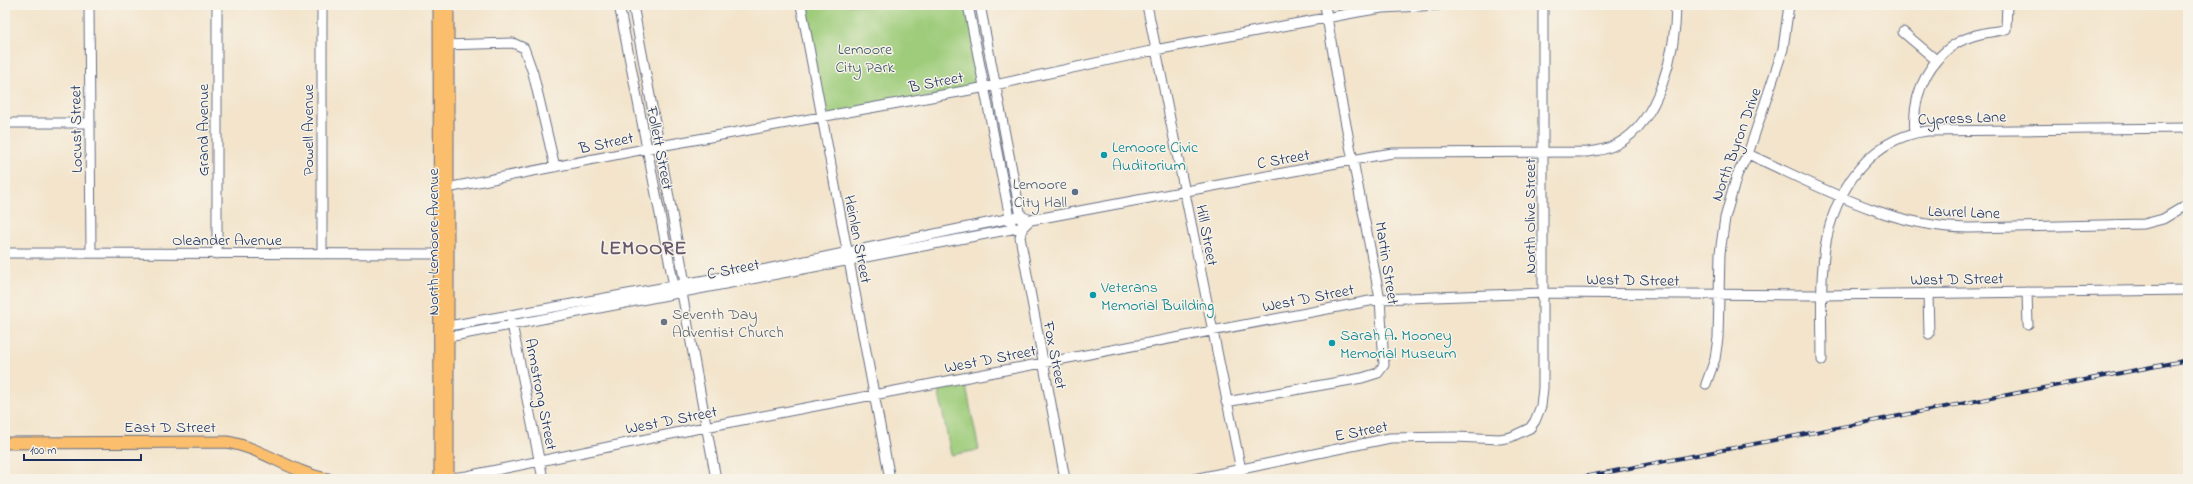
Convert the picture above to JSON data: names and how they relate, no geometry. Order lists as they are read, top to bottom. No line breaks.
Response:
{"streets":{"main road":["North Lemoore Avenue","East D Street"],"street":["B Street","Cypress Lane","Locust Street","Grand Avenue","Powell Avenue","North Byron Drive","Follett Street","C Street","Laurel Lane","North Olive Street","Hill Street","Oleander Avenue","Heinlen Street","Martin Street","West D Street","Fox Street","Armstrong Street","E Street"]},"crossings":[["B Street","Follett Street"],["B Street","Hill Street"],["B Street","Heinlen Street"],["B Street","North Lemoore Avenue"],["B Street","Martin Street"],["Cypress Lane","Laurel Lane"],["Cypress Lane","West D Street"],["Locust Street","Oleander Avenue"],["Grand Avenue","Oleander Avenue"],["Powell Avenue","Oleander Avenue"],["North Byron Drive","Laurel Lane"],["North Byron Drive","West D Street"],["Follett Street","C Street"],["Follett Street","West D Street"],["C Street","North Olive Street"],["C Street","Hill Street"],["C Street","Heinlen Street"],["C Street","North Lemoore Avenue"],["C Street","Martin Street"],["C Street","Armstrong Street"],["North Olive Street","West D Street"],["North Olive Street","E Street"],["Hill Street","Martin Street"],["Hill Street","West D Street"],["Hill Street","E Street"],["Oleander Avenue","North Lemoore Avenue"],["Heinlen Street","West D Street"],["North Lemoore Avenue","West D Street"],["Martin Street","West D Street"],["West D Street","Fox Street"],["West D Street","Armstrong Street"]],"districts":["LEMOORE"],"parks":["Lemoore City Park"],"places":["Lemoore Civic Auditorium","Lemoore City Hall","Veterans Memorial Building","Seventh Day Adventist Church","Sarah A. Mooney Memorial Museum"],"scale_bar":"100 m"}
